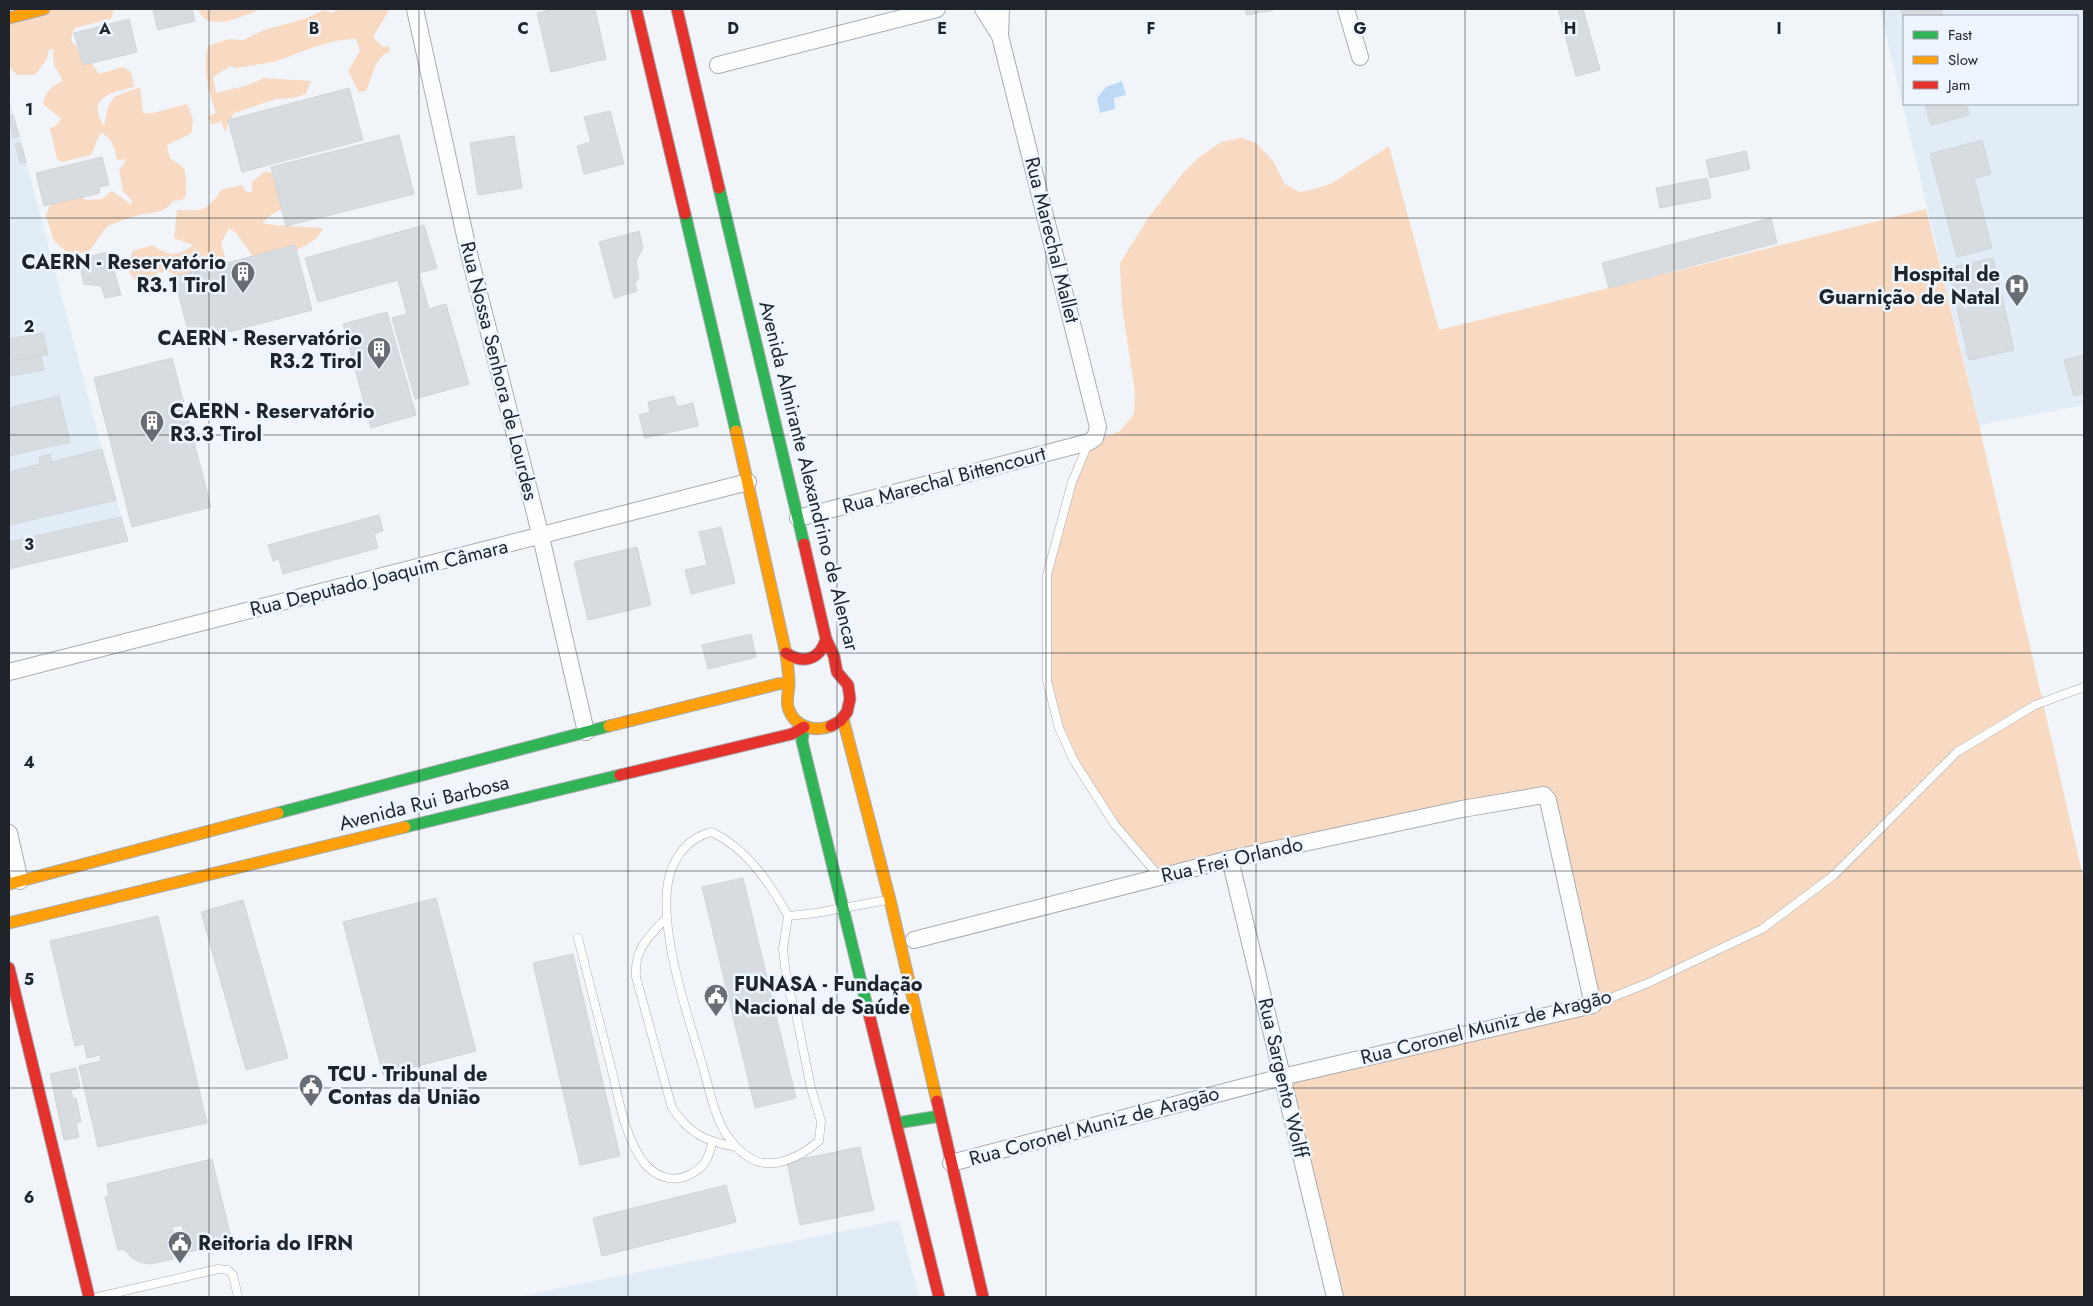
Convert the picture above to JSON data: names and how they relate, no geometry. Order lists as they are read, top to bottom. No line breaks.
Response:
{"streets":{"main road":["Avenida Almirante Alexandrino de Alencar","Avenida Rui Barbosa"],"street":["Rua Marechal Mallet","Rua Nossa Senhora de Lourdes","Rua Marechal Bittencourt","Rua Deputado Joaquim Câmara","Rua Frei Orlando","Rua Coronel Muniz de Aragão","Rua Sargento Wolff"]},"crossings":[["Rua Marechal Mallet","Rua Marechal Bittencourt"],["Rua Nossa Senhora de Lourdes","Rua Deputado Joaquim Câmara"],["Rua Nossa Senhora de Lourdes","Avenida Rui Barbosa"],["Avenida Almirante Alexandrino de Alencar","Rua Marechal Bittencourt"],["Avenida Almirante Alexandrino de Alencar","Avenida Rui Barbosa"],["Rua Frei Orlando","Rua Coronel Muniz de Aragão"],["Rua Frei Orlando","Rua Sargento Wolff"],["Rua Coronel Muniz de Aragão","Rua Sargento Wolff"]],"places":{"building":["CAERN - Reservatório R3.1 Tirol","CAERN - Reservatório R3.2 Tirol","CAERN - Reservatório R3.3 Tirol"],"hospital":["Hospital de Guarnição de Natal"],"public building":["FUNASA - Fundação Nacional de Saúde","TCU - Tribunal de Contas da União","Reitoria do IFRN"]},"legend":["Fast","Slow","Jam"],"grid":{"columns":["A","B","C","D","E","F","G","H","I"],"rows":["1","2","3","4","5","6"]}}
